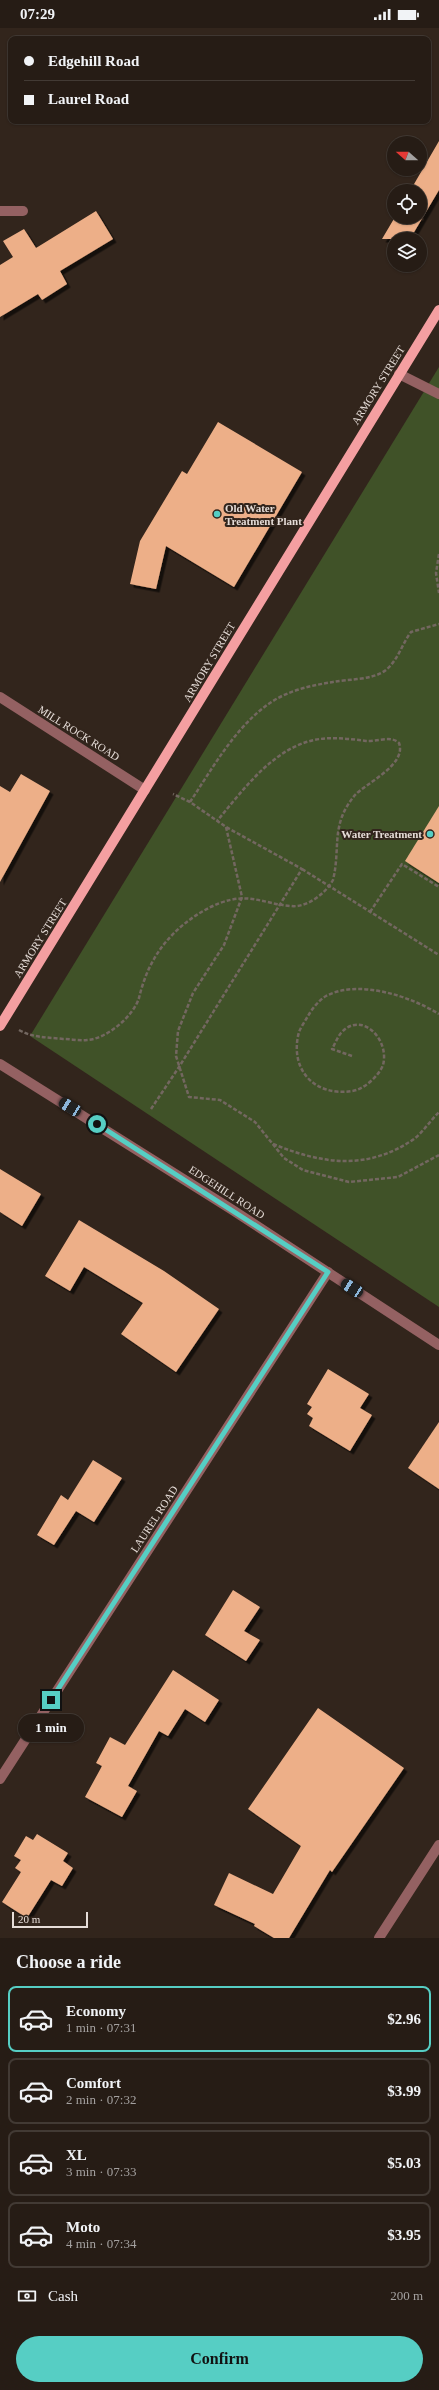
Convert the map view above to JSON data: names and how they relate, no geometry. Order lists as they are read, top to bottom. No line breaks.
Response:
{"streets":{"main road":["ARMORY STREET"],"street":["MILL ROCK ROAD","EDGEHILL ROAD","LAUREL ROAD"]},"crossings":[["ARMORY STREET","MILL ROCK ROAD"],["EDGEHILL ROAD","LAUREL ROAD"]],"places":["Old Water Treatment Plant","Water Treatment"],"scale_bar":"20 m","north":"left","page":{"status":"07:29","banner":["Edgehill Road","Laurel Road"],"bubble":"1 min","scale":"20 m","heading":"Choose a ride","list":[{"name":"Economy","note":"1 min · 07:31","value":"$2.96"},{"name":"Comfort","note":"2 min · 07:32","value":"$3.99"},{"name":"XL","note":"3 min · 07:33","value":"$5.03"},{"name":"Moto","note":"4 min · 07:34","value":"$3.95"}],"pay":["Cash","200 m"],"buttons":"Confirm"}}
